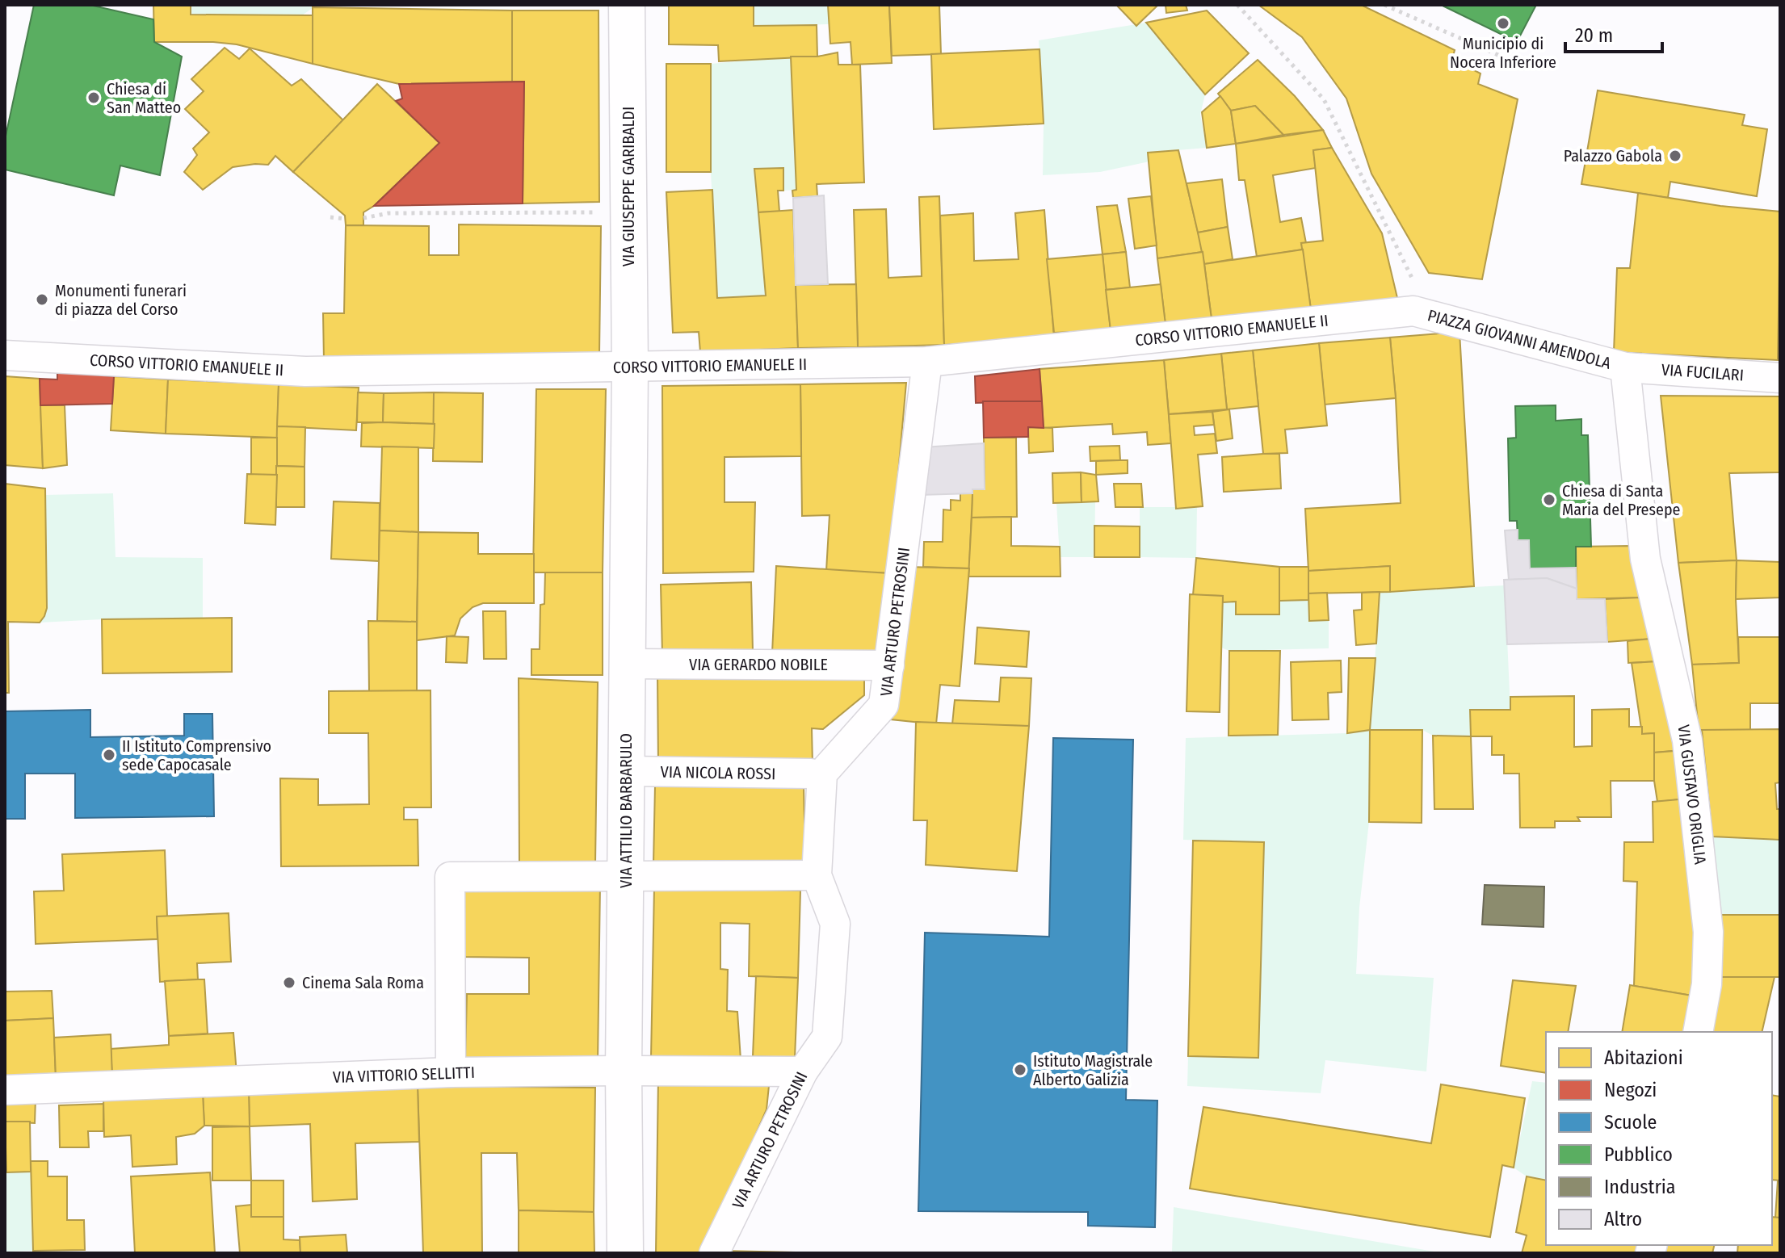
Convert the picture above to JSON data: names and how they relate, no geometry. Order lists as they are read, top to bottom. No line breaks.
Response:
{"streets":{"street":["VIA GIUSEPPE GARIBALDI","CORSO VITTORIO EMANUELE II","PIAZZA GIOVANNI AMENDOLA","VIA FUCILARI","VIA ARTURO PETROSINI","VIA GERARDO NOBILE","VIA NICOLA ROSSI","VIA GUSTAVO ORIGLIA","VIA ATTILIO BARBARULO","VIA VITTORIO SELLITTI"]},"crossings":[["VIA GIUSEPPE GARIBALDI","CORSO VITTORIO EMANUELE II"],["VIA GIUSEPPE GARIBALDI","VIA ATTILIO BARBARULO"],["CORSO VITTORIO EMANUELE II","PIAZZA GIOVANNI AMENDOLA"],["CORSO VITTORIO EMANUELE II","VIA ARTURO PETROSINI"],["CORSO VITTORIO EMANUELE II","VIA ATTILIO BARBARULO"],["PIAZZA GIOVANNI AMENDOLA","VIA FUCILARI"],["PIAZZA GIOVANNI AMENDOLA","VIA GUSTAVO ORIGLIA"],["VIA FUCILARI","VIA GUSTAVO ORIGLIA"],["VIA ARTURO PETROSINI","VIA GERARDO NOBILE"],["VIA ARTURO PETROSINI","VIA VITTORIO SELLITTI"],["VIA GERARDO NOBILE","VIA ATTILIO BARBARULO"],["VIA NICOLA ROSSI","VIA ATTILIO BARBARULO"],["VIA ATTILIO BARBARULO","VIA VITTORIO SELLITTI"]],"places":["Municipio di Nocera Inferiore","Chiesa di San Matteo","Palazzo Gabola","Monumenti funerari di piazza del Corso","Chiesa di Santa Maria del Presepe","II Istituto Comprensivo sede Capocasale","Cinema Sala Roma","Istituto Magistrale Alberto Galizia"],"legend":["Abitazioni","Negozi","Scuole","Pubblico","Industria","Altro"],"scale_bar":"20 m"}
